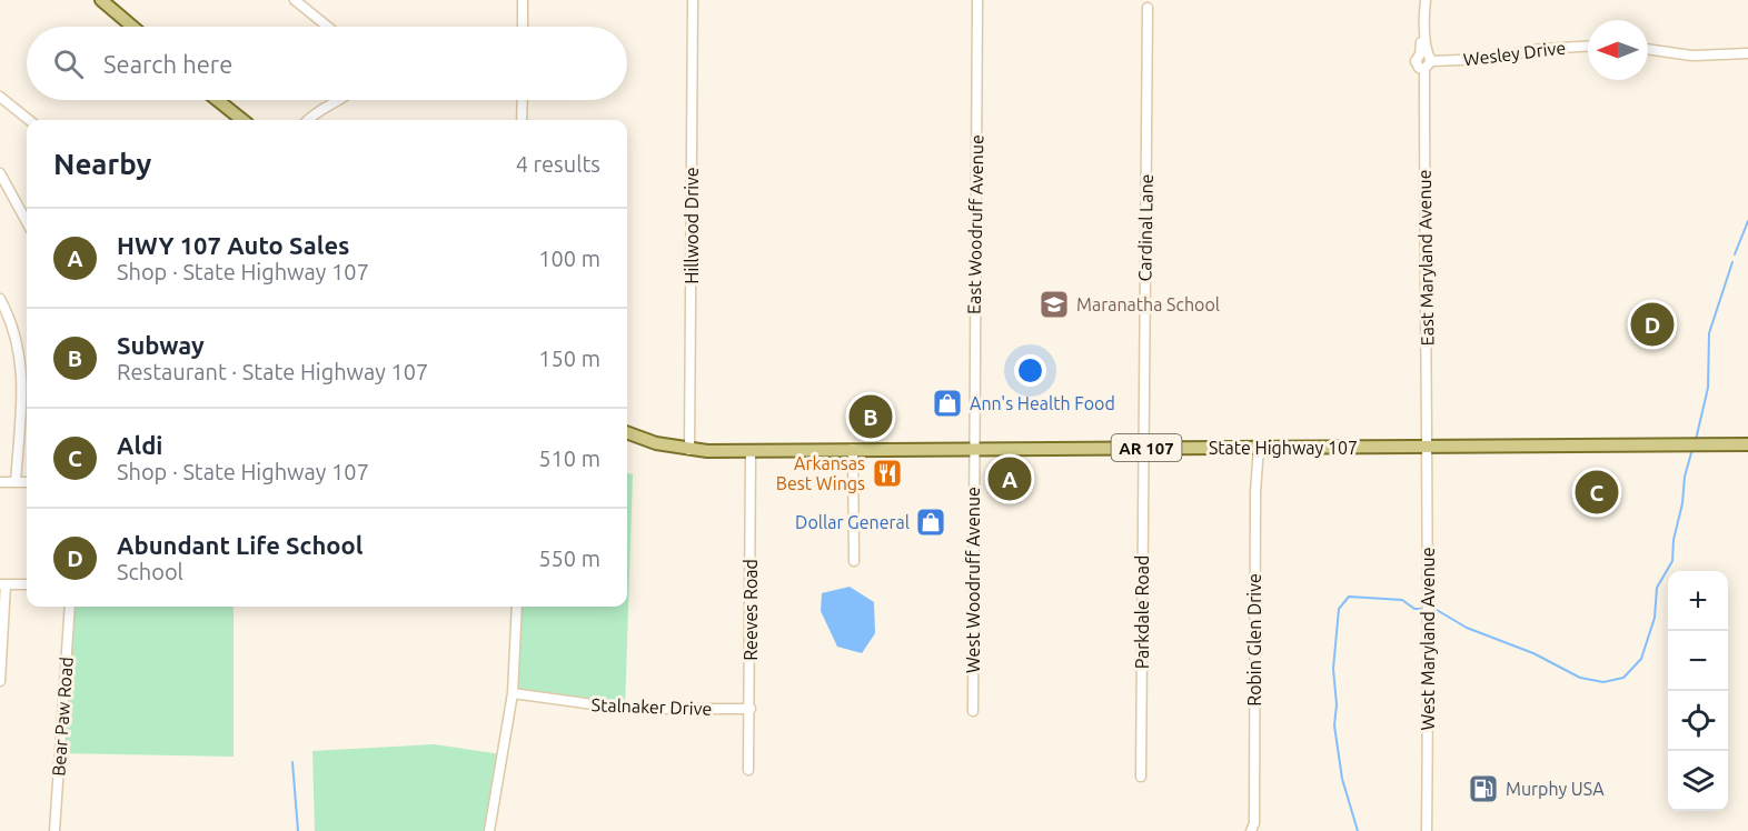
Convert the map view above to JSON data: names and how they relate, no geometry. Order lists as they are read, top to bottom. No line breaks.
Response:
{"streets":{"main road":["AR 107","State Highway 107"],"street":["Wesley Drive","East Woodruff Avenue","Hillwood Drive","Cardinal Lane","East Maryland Avenue","West Woodruff Avenue","Reeves Road","Parkdale Road","West Maryland Avenue","Robin Glen Drive","Stalnaker Drive","Bear Paw Road"]},"crossings":[["Wesley Drive","East Maryland Avenue"],["East Woodruff Avenue","State Highway 107"],["East Woodruff Avenue","West Woodruff Avenue"],["Hillwood Drive","State Highway 107"],["Cardinal Lane","State Highway 107"],["Cardinal Lane","Parkdale Road"],["East Maryland Avenue","State Highway 107"],["East Maryland Avenue","West Maryland Avenue"],["State Highway 107","West Woodruff Avenue"],["State Highway 107","Reeves Road"],["State Highway 107","Parkdale Road"],["State Highway 107","West Maryland Avenue"],["State Highway 107","Robin Glen Drive"],["Reeves Road","Stalnaker Drive"]],"places":{"school or university":["Maranatha School"],"shop":["Ann's Health Food","Dollar General"],"restaurant":["Arkansas Best Wings"],"fuel station":["Murphy USA"]},"north":"left","page":{"search":"Search here","heading":["Nearby","4 results"],"list":[{"mark":"A","name":"HWY 107 Auto Sales","note":"Shop · State Highway 107","value":"100 m"},{"mark":"B","name":"Subway","note":"Restaurant · State Highway 107","value":"150 m"},{"mark":"C","name":"Aldi","note":"Shop · State Highway 107","value":"510 m"},{"mark":"D","name":"Abundant Life School","note":"School","value":"550 m"}],"pins":["D","B","A","C"],"map_buttons":["+","−"]}}
